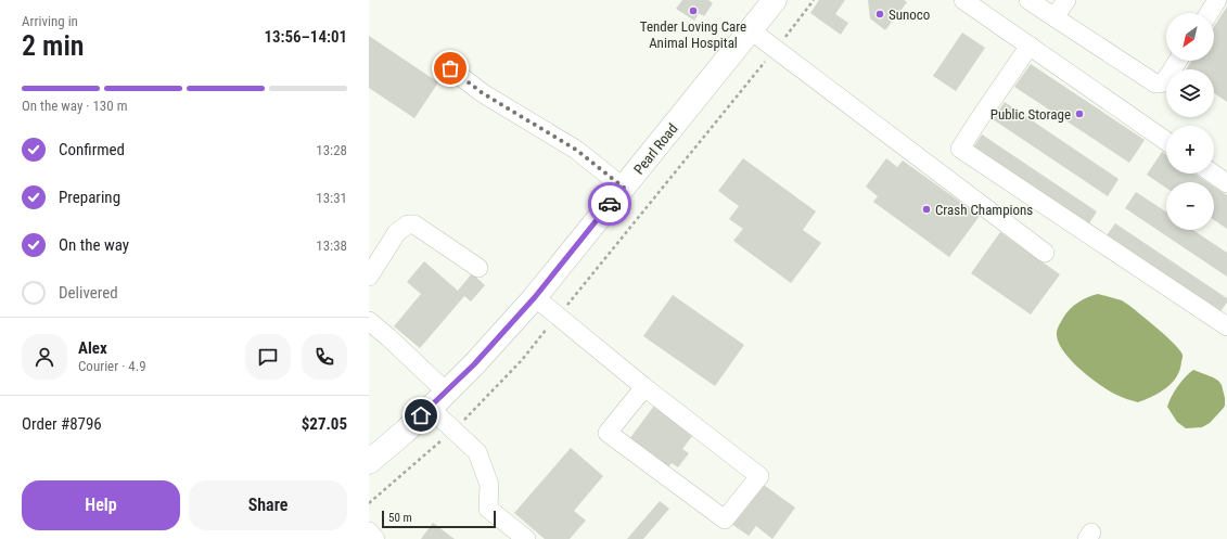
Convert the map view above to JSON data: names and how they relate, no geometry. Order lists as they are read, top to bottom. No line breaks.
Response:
{"streets":{"main road":["Pearl Road"]},"places":["Tender Loving Care Animal Hospital","Sunoco","Public Storage","Crash Champions"],"scale_bar":"50 m","north":"bottom left","page":{"heading":["2 min","Arriving in","13:56–14:01"],"panel":["Alex","Courier · 4.9","Order #8796","$27.05"],"map_buttons":["+","−"],"bar":"On the way · 130 m","list":[["Confirmed","13:28"],["Preparing","13:31"],["On the way","13:38"],"Delivered"],"buttons":["Help","Share"],"scale":"50 m"}}
